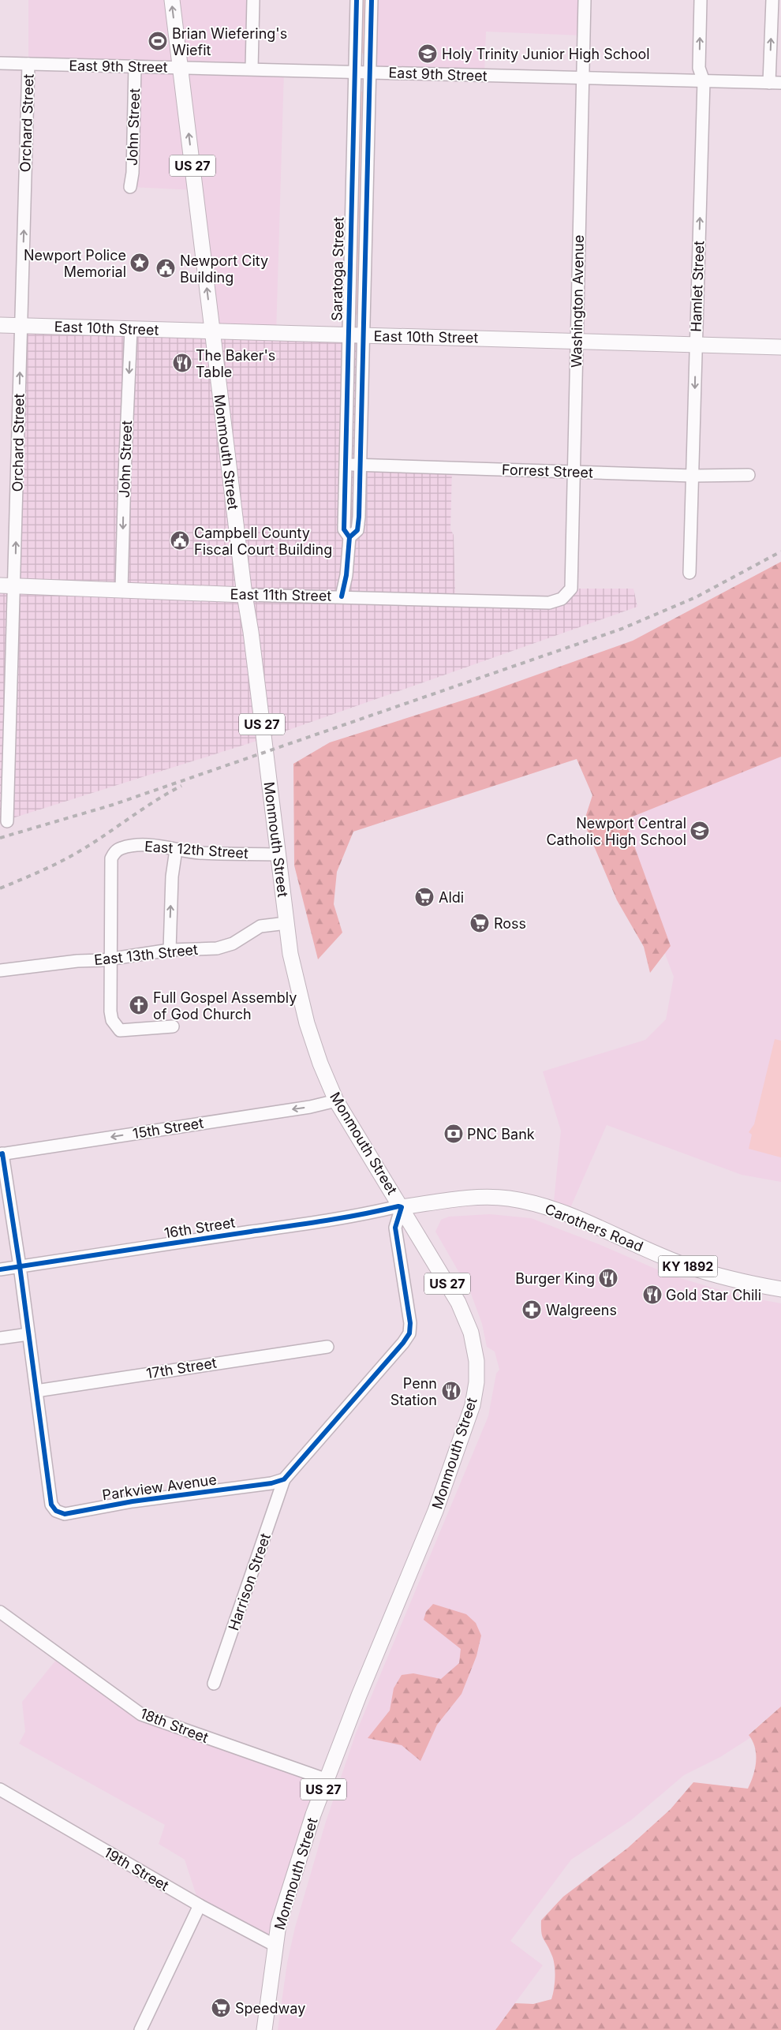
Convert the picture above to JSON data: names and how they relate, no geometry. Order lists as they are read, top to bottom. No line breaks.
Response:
{"streets":{"main road":["US 27","East 10th Street","Monmouth Street","East 11th Street","Carothers Road","KY 1892"],"street":["East 9th Street","Orchard Street","John Street","Saratoga Street","Hamlet Street","Washington Avenue","Forrest Street","East 12th Street","East 13th Street","15th Street","16th Street","17th Street","Parkview Avenue","Harrison Street","18th Street","19th Street"]},"crossings":[["East 9th Street","Orchard Street"],["East 9th Street","John Street"],["East 9th Street","Saratoga Street"],["East 9th Street","Hamlet Street"],["East 9th Street","Washington Avenue"],["East 9th Street","Monmouth Street"],["Orchard Street","East 10th Street"],["Orchard Street","East 11th Street"],["John Street","East 10th Street"],["John Street","East 11th Street"],["Saratoga Street","East 10th Street"],["Saratoga Street","Forrest Street"],["Saratoga Street","East 11th Street"],["Hamlet Street","East 10th Street"],["Hamlet Street","Forrest Street"],["Washington Avenue","East 10th Street"],["Washington Avenue","Forrest Street"],["Washington Avenue","East 11th Street"],["East 10th Street","Monmouth Street"],["Monmouth Street","East 11th Street"],["Monmouth Street","East 12th Street"],["Monmouth Street","East 13th Street"],["Monmouth Street","15th Street"],["Monmouth Street","16th Street"],["Monmouth Street","Carothers Road"],["Monmouth Street","18th Street"],["Monmouth Street","19th Street"],["East 12th Street","East 13th Street"],["15th Street","Parkview Avenue"],["16th Street","Carothers Road"],["16th Street","Parkview Avenue"],["17th Street","Parkview Avenue"],["Parkview Avenue","Harrison Street"]],"one_way":["Orchard Street","John Street","15th Street"],"places":{"sports":["Brian Wiefering's Wiefit"],"school or university":["Holy Trinity Junior High School","Newport Central Catholic High School"],"place":["Newport Police Memorial"],"public building":["Newport City Building","Campbell County Fiscal Court Building"],"restaurant":["The Baker's Table","Burger King","Gold Star Chili","Penn Station"],"supermarket":["Aldi","Ross","Speedway"],"church":["Full Gospel Assembly of God Church"],"bank":["PNC Bank"],"pharmacy":["Walgreens"]}}
